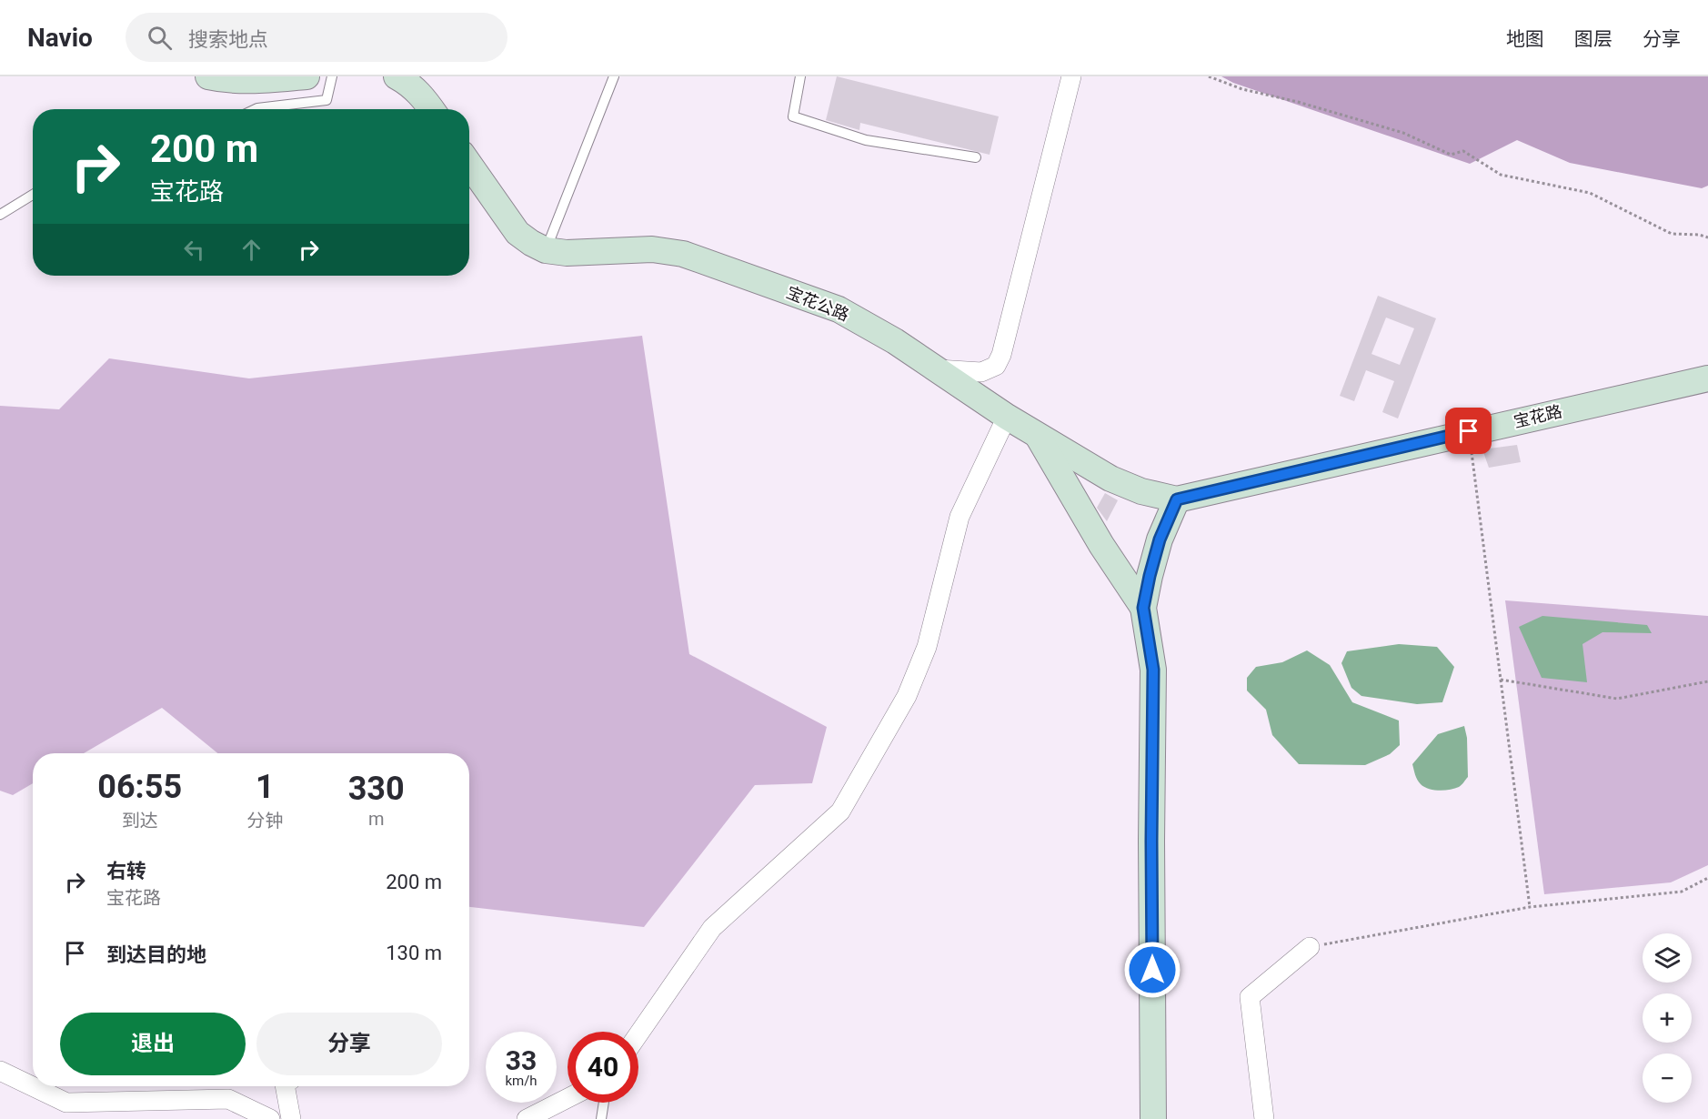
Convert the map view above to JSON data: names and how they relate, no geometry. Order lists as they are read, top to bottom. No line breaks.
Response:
{"streets":{"street":["宝花公路","宝花路"]},"crossings":[["宝花公路","宝花路"]],"page":{"header":"Navio","search":"搜索地点","nav":["地图","图层","分享"],"turn":["200 m","宝花路"],"eta":["06:55","到达","1","分钟","330","m"],"list":[{"name":"右转","note":"宝花路","value":"200 m"},{"name":"到达目的地","value":"130 m"}],"map_buttons":["+","−"],"buttons":["退出","分享"],"speed":"33 km/h","limit":"40"}}
